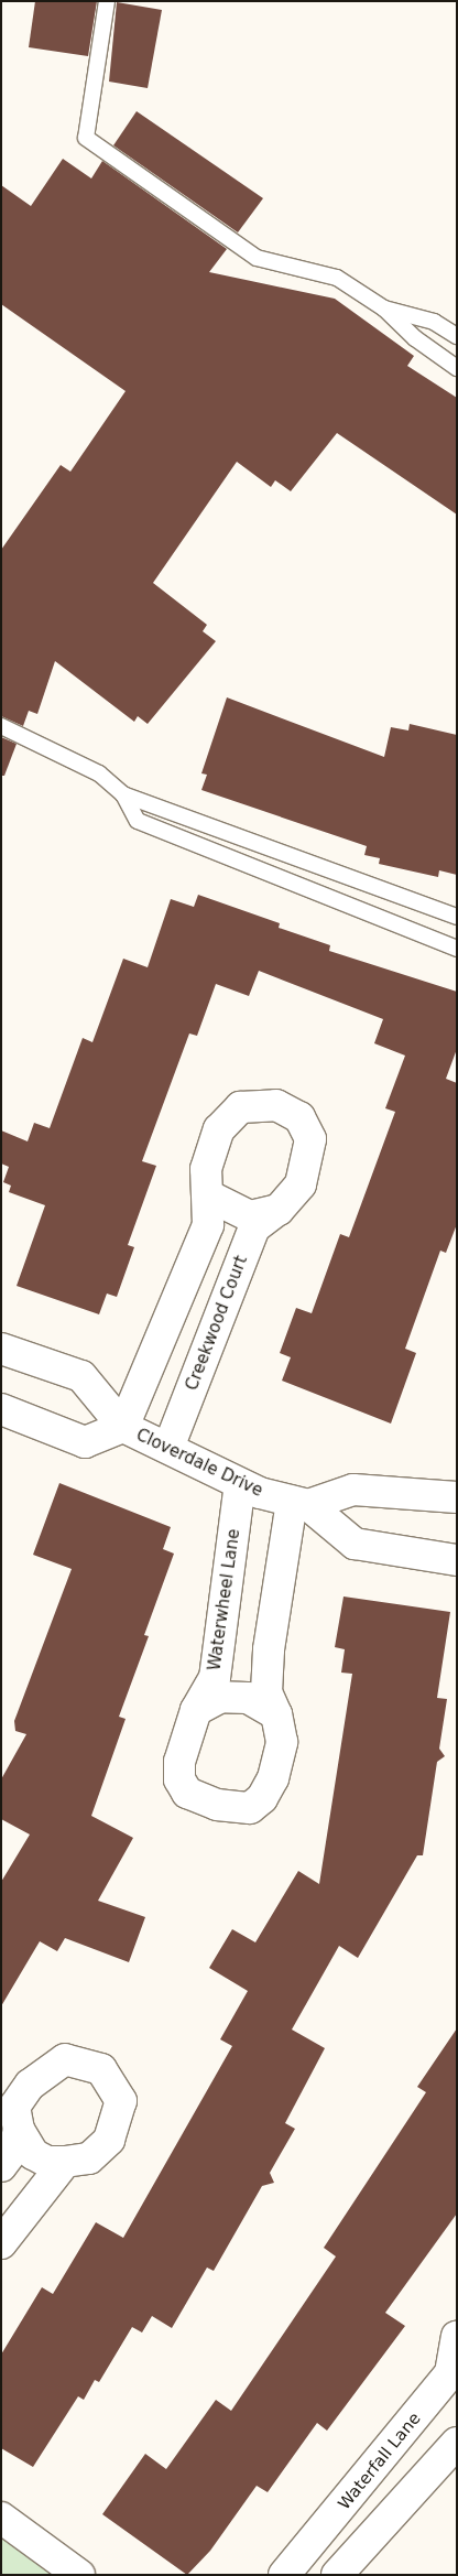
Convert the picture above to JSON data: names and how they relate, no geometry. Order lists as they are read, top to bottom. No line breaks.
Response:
{"streets":{"street":["Creekwood Court","Cloverdale Drive","Waterwheel Lane","Waterfall Lane"]},"crossings":[["Creekwood Court","Cloverdale Drive"],["Cloverdale Drive","Waterwheel Lane"]]}
